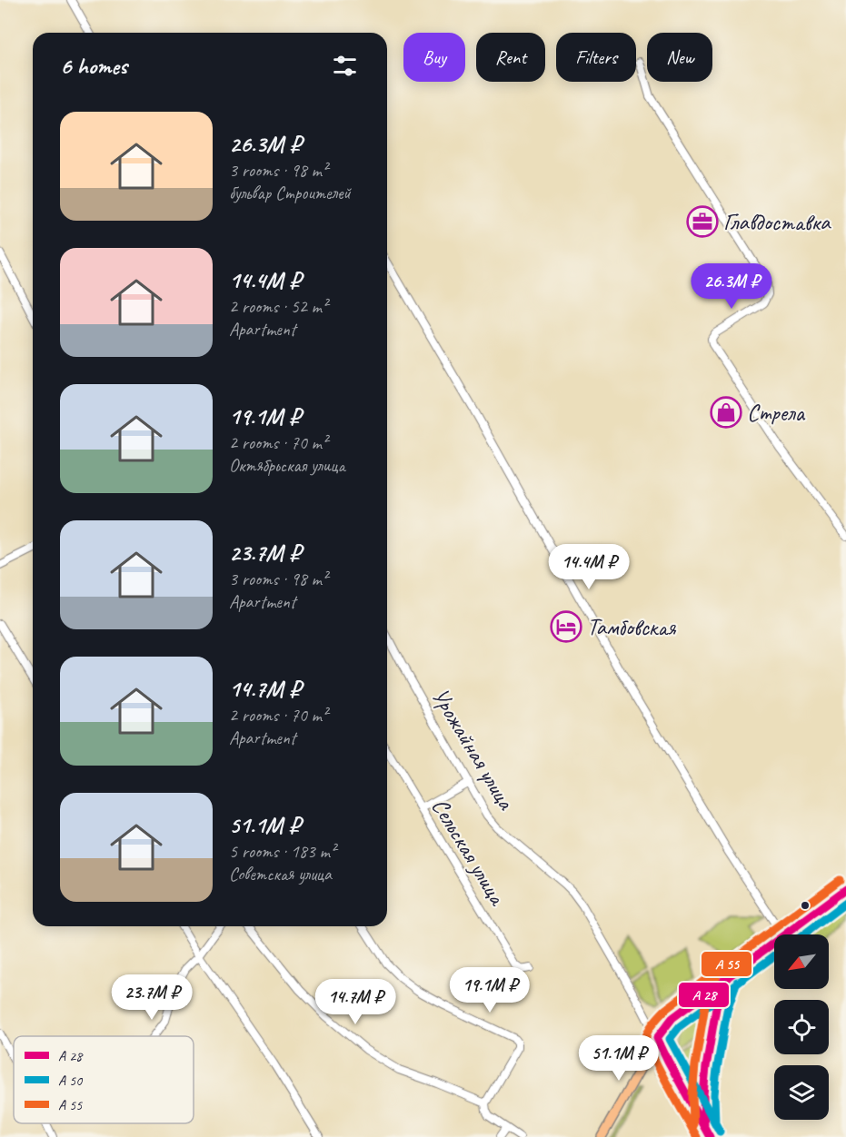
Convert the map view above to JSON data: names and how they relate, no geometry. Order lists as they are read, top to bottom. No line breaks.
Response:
{"streets":{"street":["Урожайная улица","Сельская улица"]},"places":{"office":["Главдоставка"],"shop":["Стрела"],"hotel":["Тамбовская"]},"legend":["А 28","А 50","А 55"],"north":"bottom left","page":{"chip":["Buy","Rent","Filters","New"],"heading":"6 homes","list":[{"name":"26.3M ₽","note":"3 rooms · 98 m² · бульвар Строителей"},{"name":"14.4M ₽","note":"2 rooms · 52 m² · Apartment"},{"name":"19.1M ₽","note":"2 rooms · 70 m² · Октябрьская улица"},{"name":"23.7M ₽","note":"3 rooms · 98 m² · Apartment"},{"name":"14.7M ₽","note":"2 rooms · 70 m² · Apartment"},{"name":"51.1M ₽","note":"5 rooms · 183 m² · Советская улица"}],"price":["26.3M ₽","14.4M ₽","19.1M ₽","23.7M ₽","14.7M ₽","51.1M ₽"]}}
